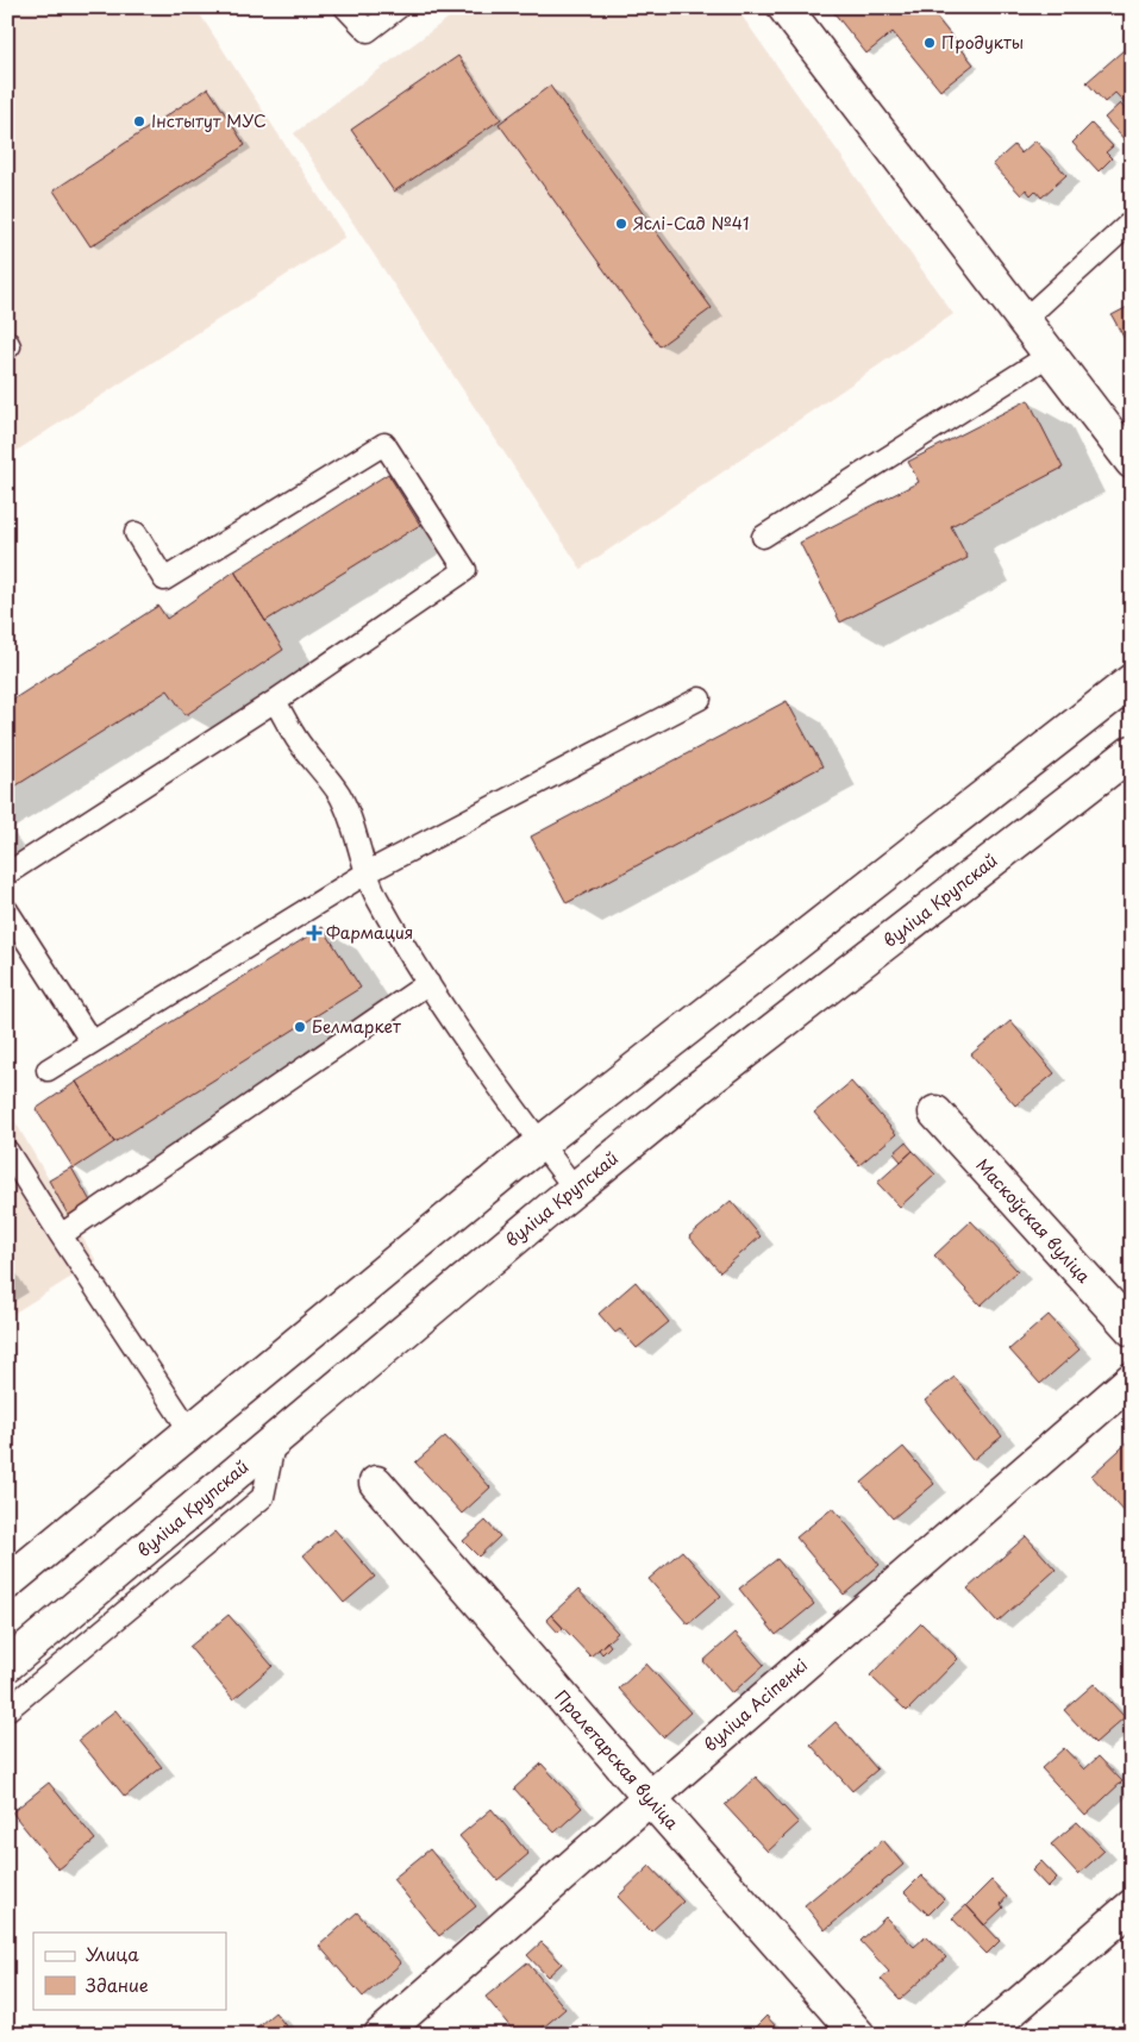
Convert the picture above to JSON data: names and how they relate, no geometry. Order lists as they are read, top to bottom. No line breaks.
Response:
{"streets":{"main road":["вуліца Крупскай","Маскоўская вуліца","вуліца Асіпенкі","Пралетарская вуліца"]},"crossings":[["вуліца Асіпенкі","Пралетарская вуліца"]],"places":{"other":["Продукты","Інстытут МУС","Яслі-Сад №41","Белмаркет"],"health":["Фармация"]},"legend":["Улица","Здание"]}
